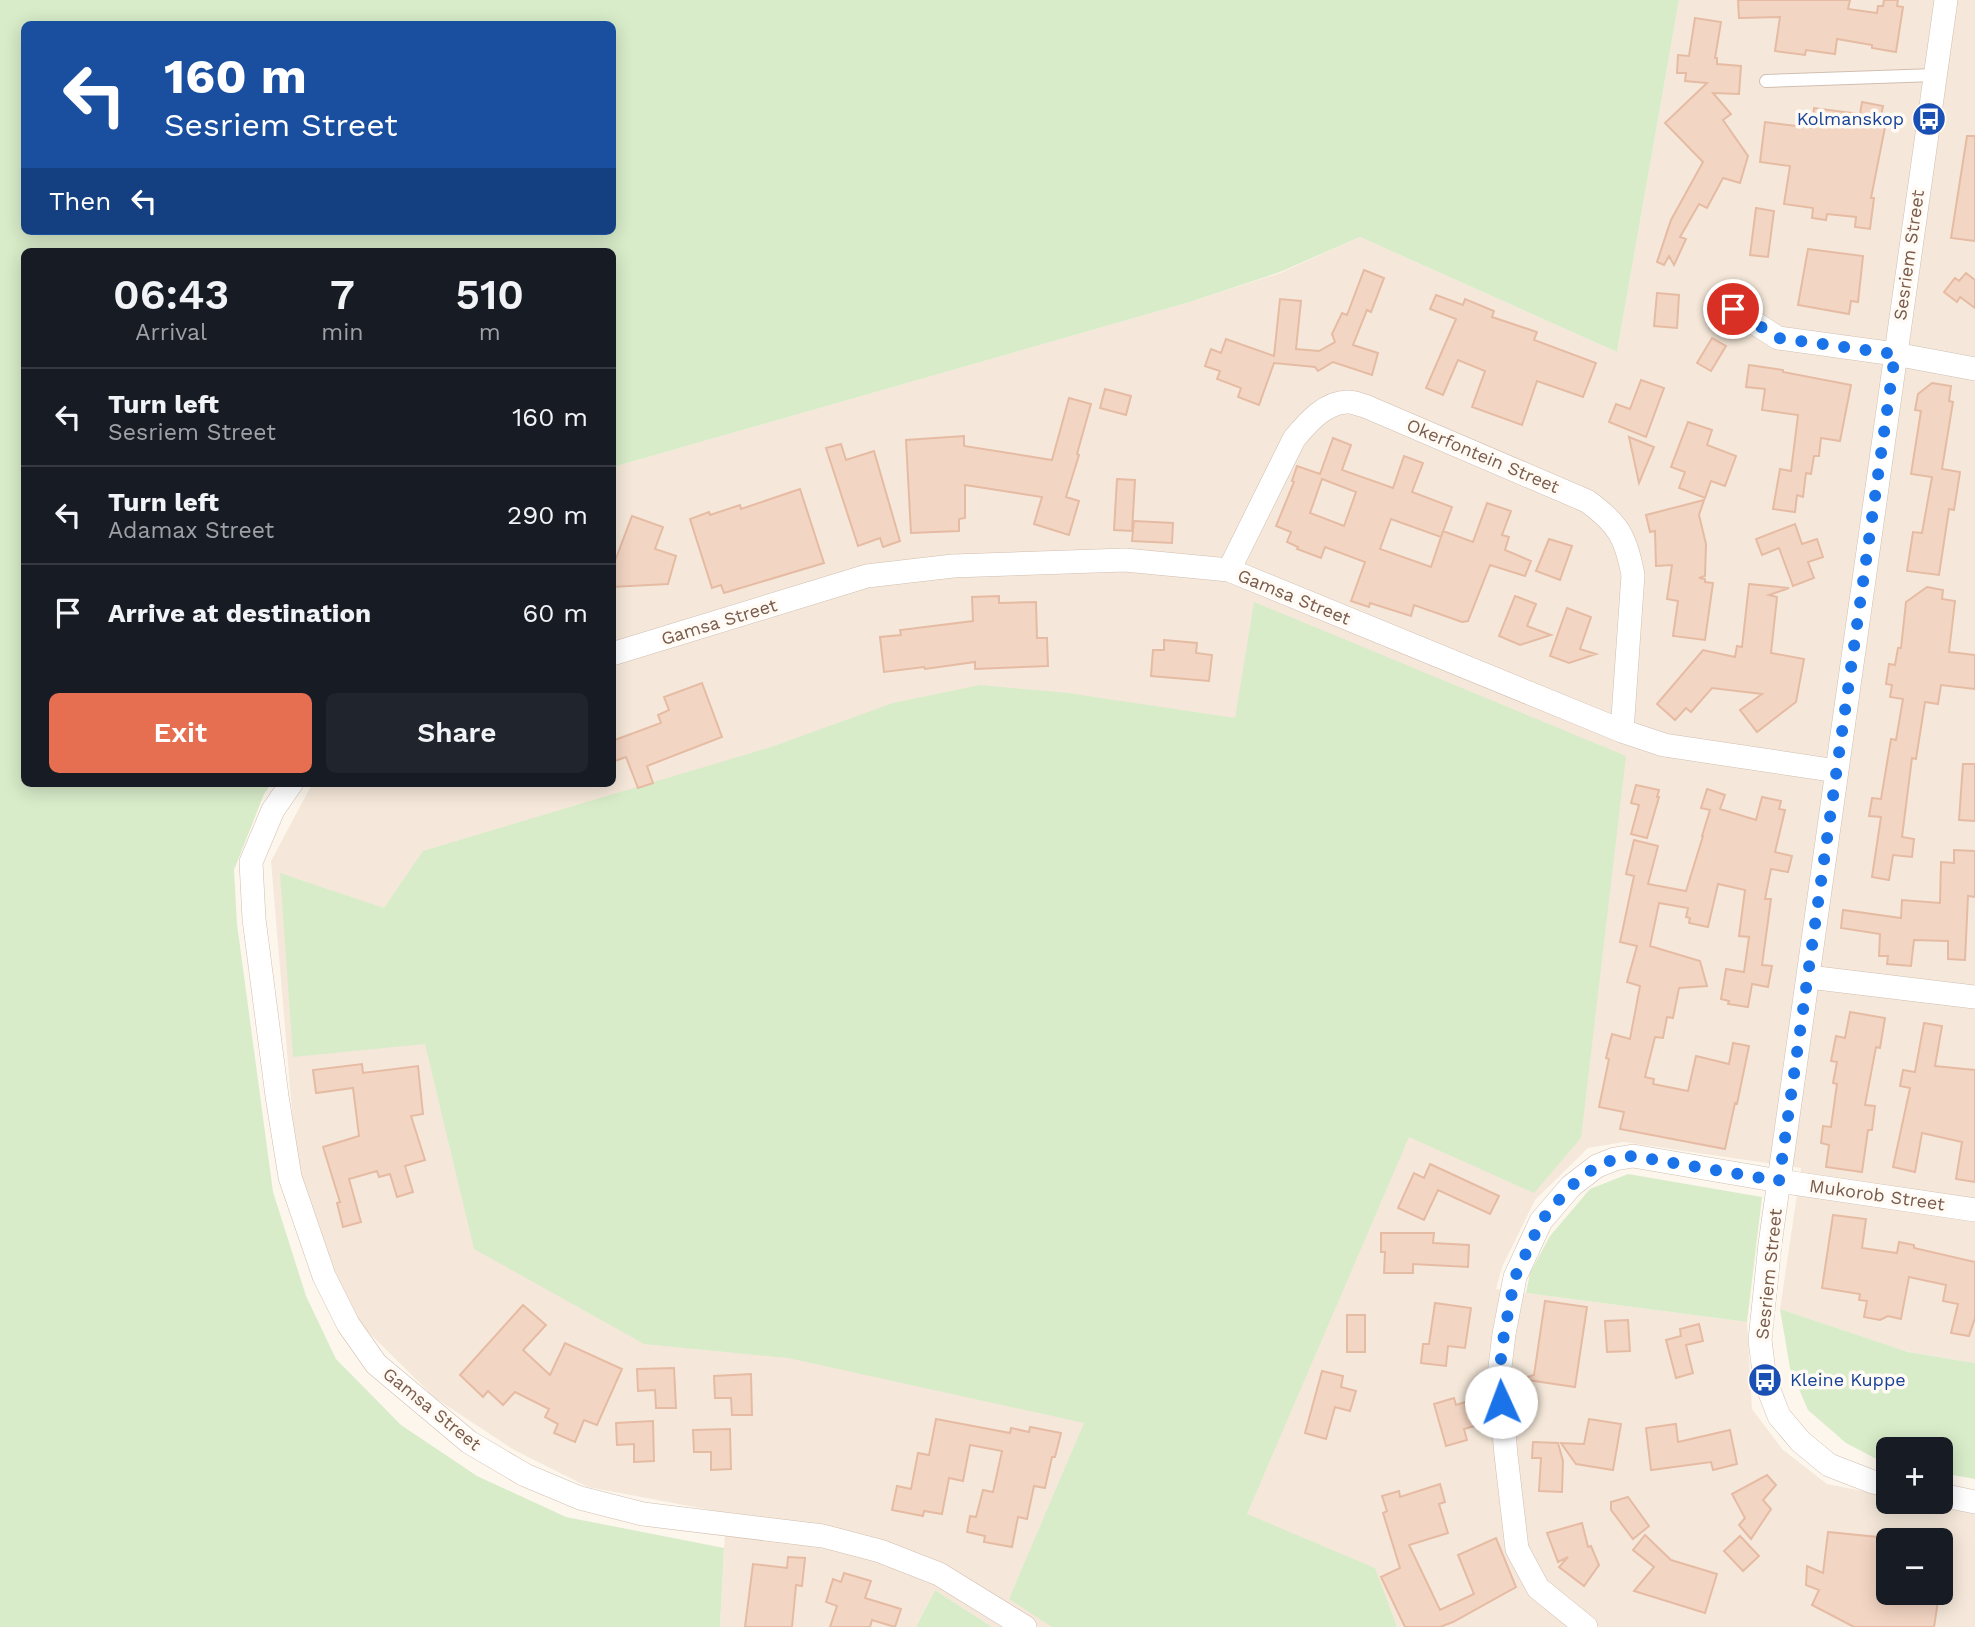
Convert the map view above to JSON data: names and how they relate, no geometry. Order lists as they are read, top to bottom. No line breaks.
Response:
{"streets":{"street":["Sesriem Street","Okerfontein Street","Gamsa Street","Mukorob Street"]},"crossings":[["Sesriem Street","Gamsa Street"],["Sesriem Street","Mukorob Street"],["Okerfontein Street","Gamsa Street"]],"places":{"bus stop":["Kolmanskop","Kleine Kuppe"]},"page":{"turn":["160 m","Sesriem Street"],"then":"Then","eta":["06:43","Arrival","7","min","510","m"],"list":[{"name":"Turn left","note":"Sesriem Street","value":"160 m"},{"name":"Turn left","note":"Adamax Street","value":"290 m"},{"name":"Arrive at destination","value":"60 m"}],"buttons":["Exit","Share"],"map_buttons":["+","−"]}}
